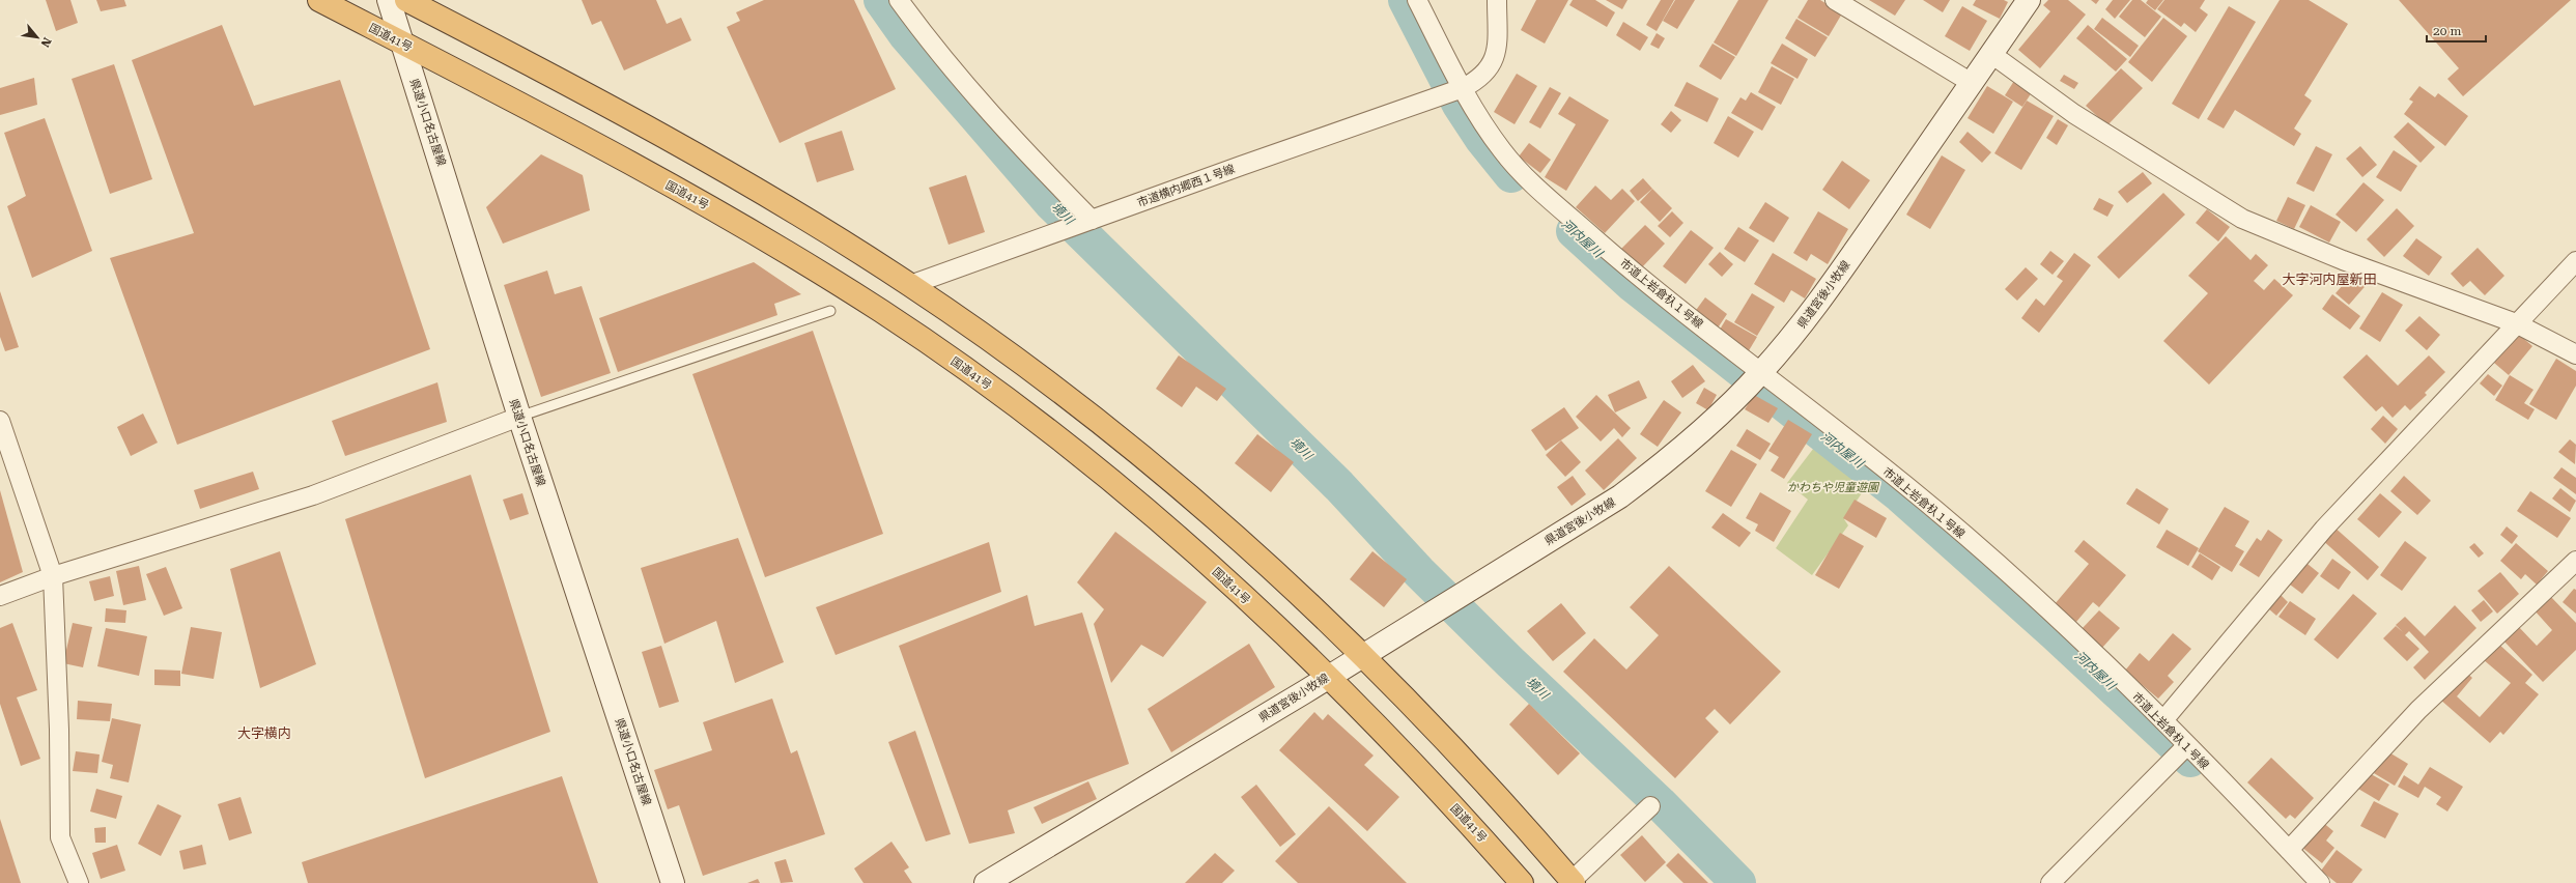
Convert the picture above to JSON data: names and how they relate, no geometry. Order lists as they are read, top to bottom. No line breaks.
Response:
{"streets":{"highway":["国道41号"],"main road":["県道小口名古屋線","県道宮後小牧線"],"street":["市道横内郷西１号線","市道上岩倉杁１号線"]},"crossings":[["国道41号","県道小口名古屋線"],["国道41号","県道宮後小牧線"],["市道横内郷西１号線","市道上岩倉杁１号線"],["市道上岩倉杁１号線","県道宮後小牧線"]],"districts":["大字河内屋新田","大字横内"],"water":["境川","河内屋川"],"parks":["かわちや児童遊園"],"scale_bar":"20 m","north":"bottom right"}
